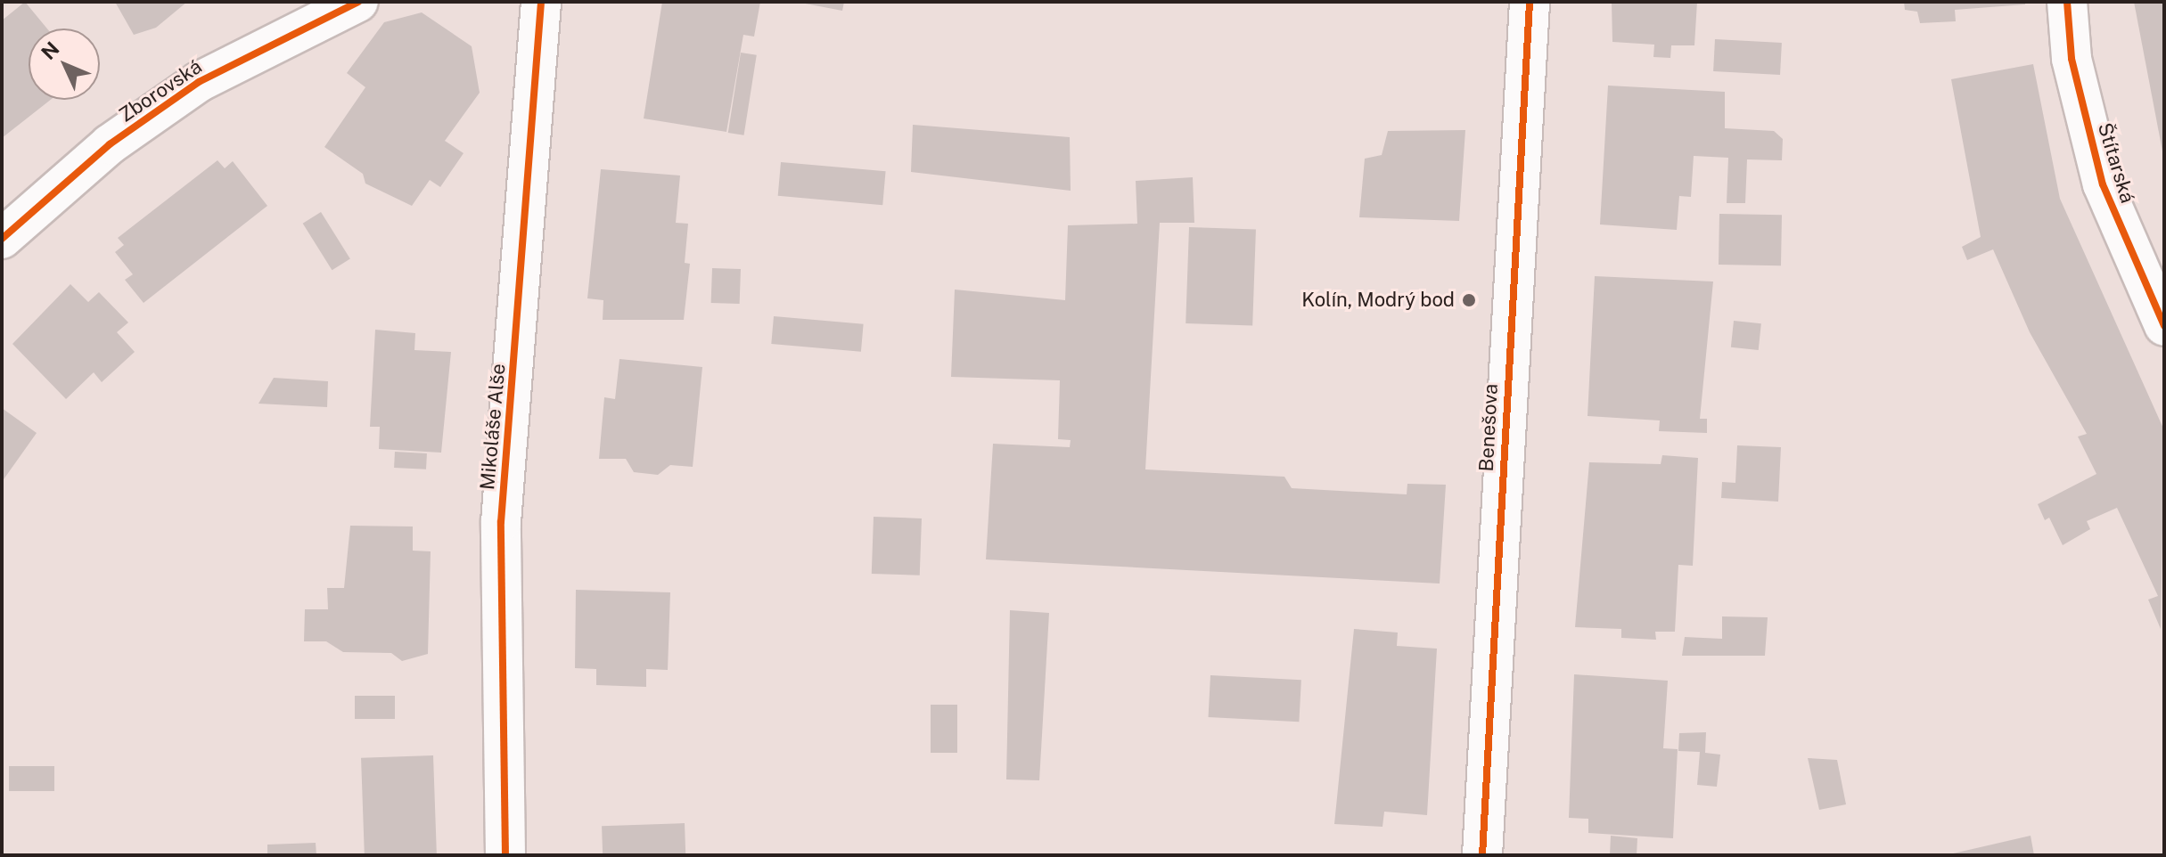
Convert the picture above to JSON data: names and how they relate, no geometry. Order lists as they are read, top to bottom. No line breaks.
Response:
{"streets":{"street":["Zborovská","Štítarská","Mikoláše Alše","Benešova"]},"places":["Kolín, Modrý bod"],"north":"top left"}
